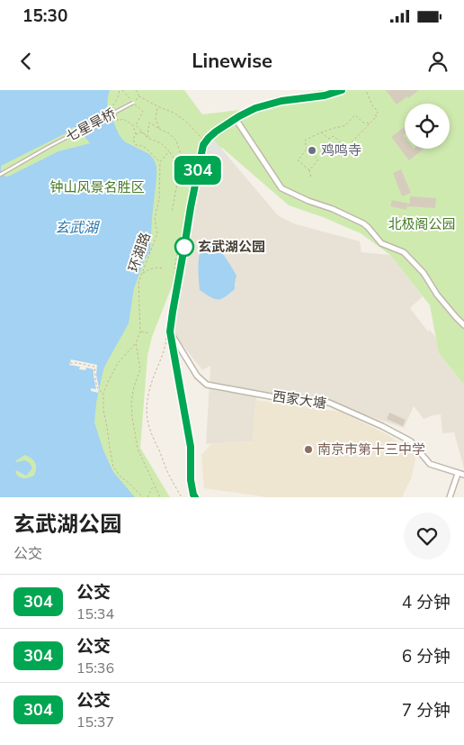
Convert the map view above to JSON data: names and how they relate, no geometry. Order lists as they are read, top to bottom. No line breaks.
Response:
{"streets":{"street":["西家大塘"],"lane":["七星旱桥"],"path":["环湖路"]},"water":["玄武湖"],"parks":["钟山风景名胜区","北极阁公园"],"places":["鸡鸣寺","玄武湖公园","南京市第十三中学"],"lines":["bus line 304"],"page":{"status":"15:30","header":"Linewise","on_map":"304","heading":["玄武湖公园","公交"],"list":[{"mark":"304","name":"公交","note":"15:34","value":"4 分钟"},{"mark":"304","name":"公交","note":"15:36","value":"6 分钟"},{"mark":"304","name":"公交","note":"15:37","value":"7 分钟"}]}}
